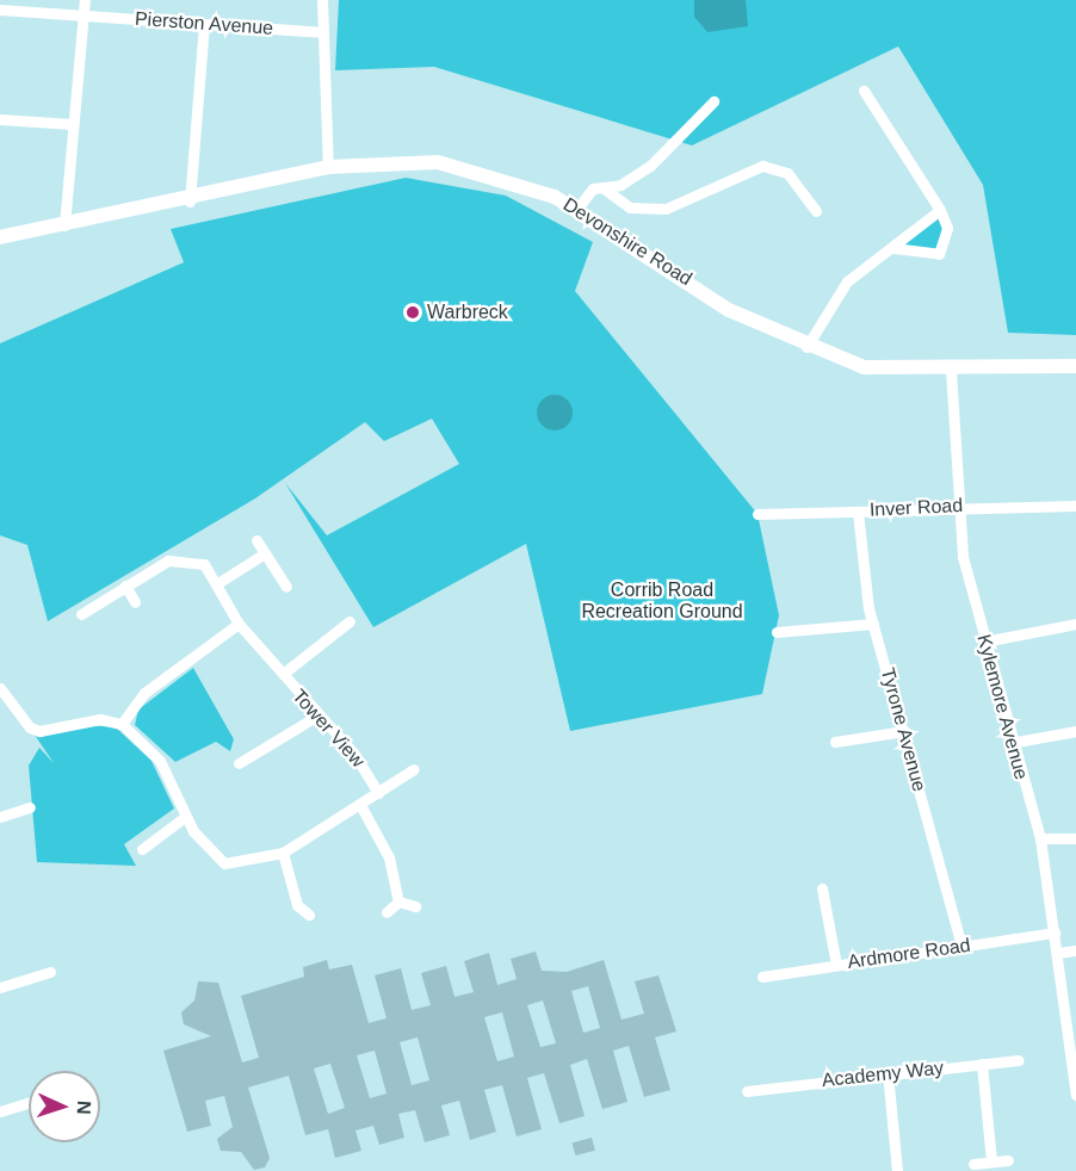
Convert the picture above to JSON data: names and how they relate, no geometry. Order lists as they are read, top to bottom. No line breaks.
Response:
{"streets":{"main road":["Devonshire Road"],"street":["Pierston Avenue","Inver Road","Kylemore Avenue","Tower View","Tyrone Avenue","Ardmore Road","Academy Way"]},"crossings":[["Devonshire Road","Kylemore Avenue"],["Inver Road","Kylemore Avenue"],["Inver Road","Tyrone Avenue"],["Kylemore Avenue","Ardmore Road"],["Tyrone Avenue","Ardmore Road"]],"parks":["Corrib Road Recreation Ground"],"places":["Warbreck"],"north":"right"}
